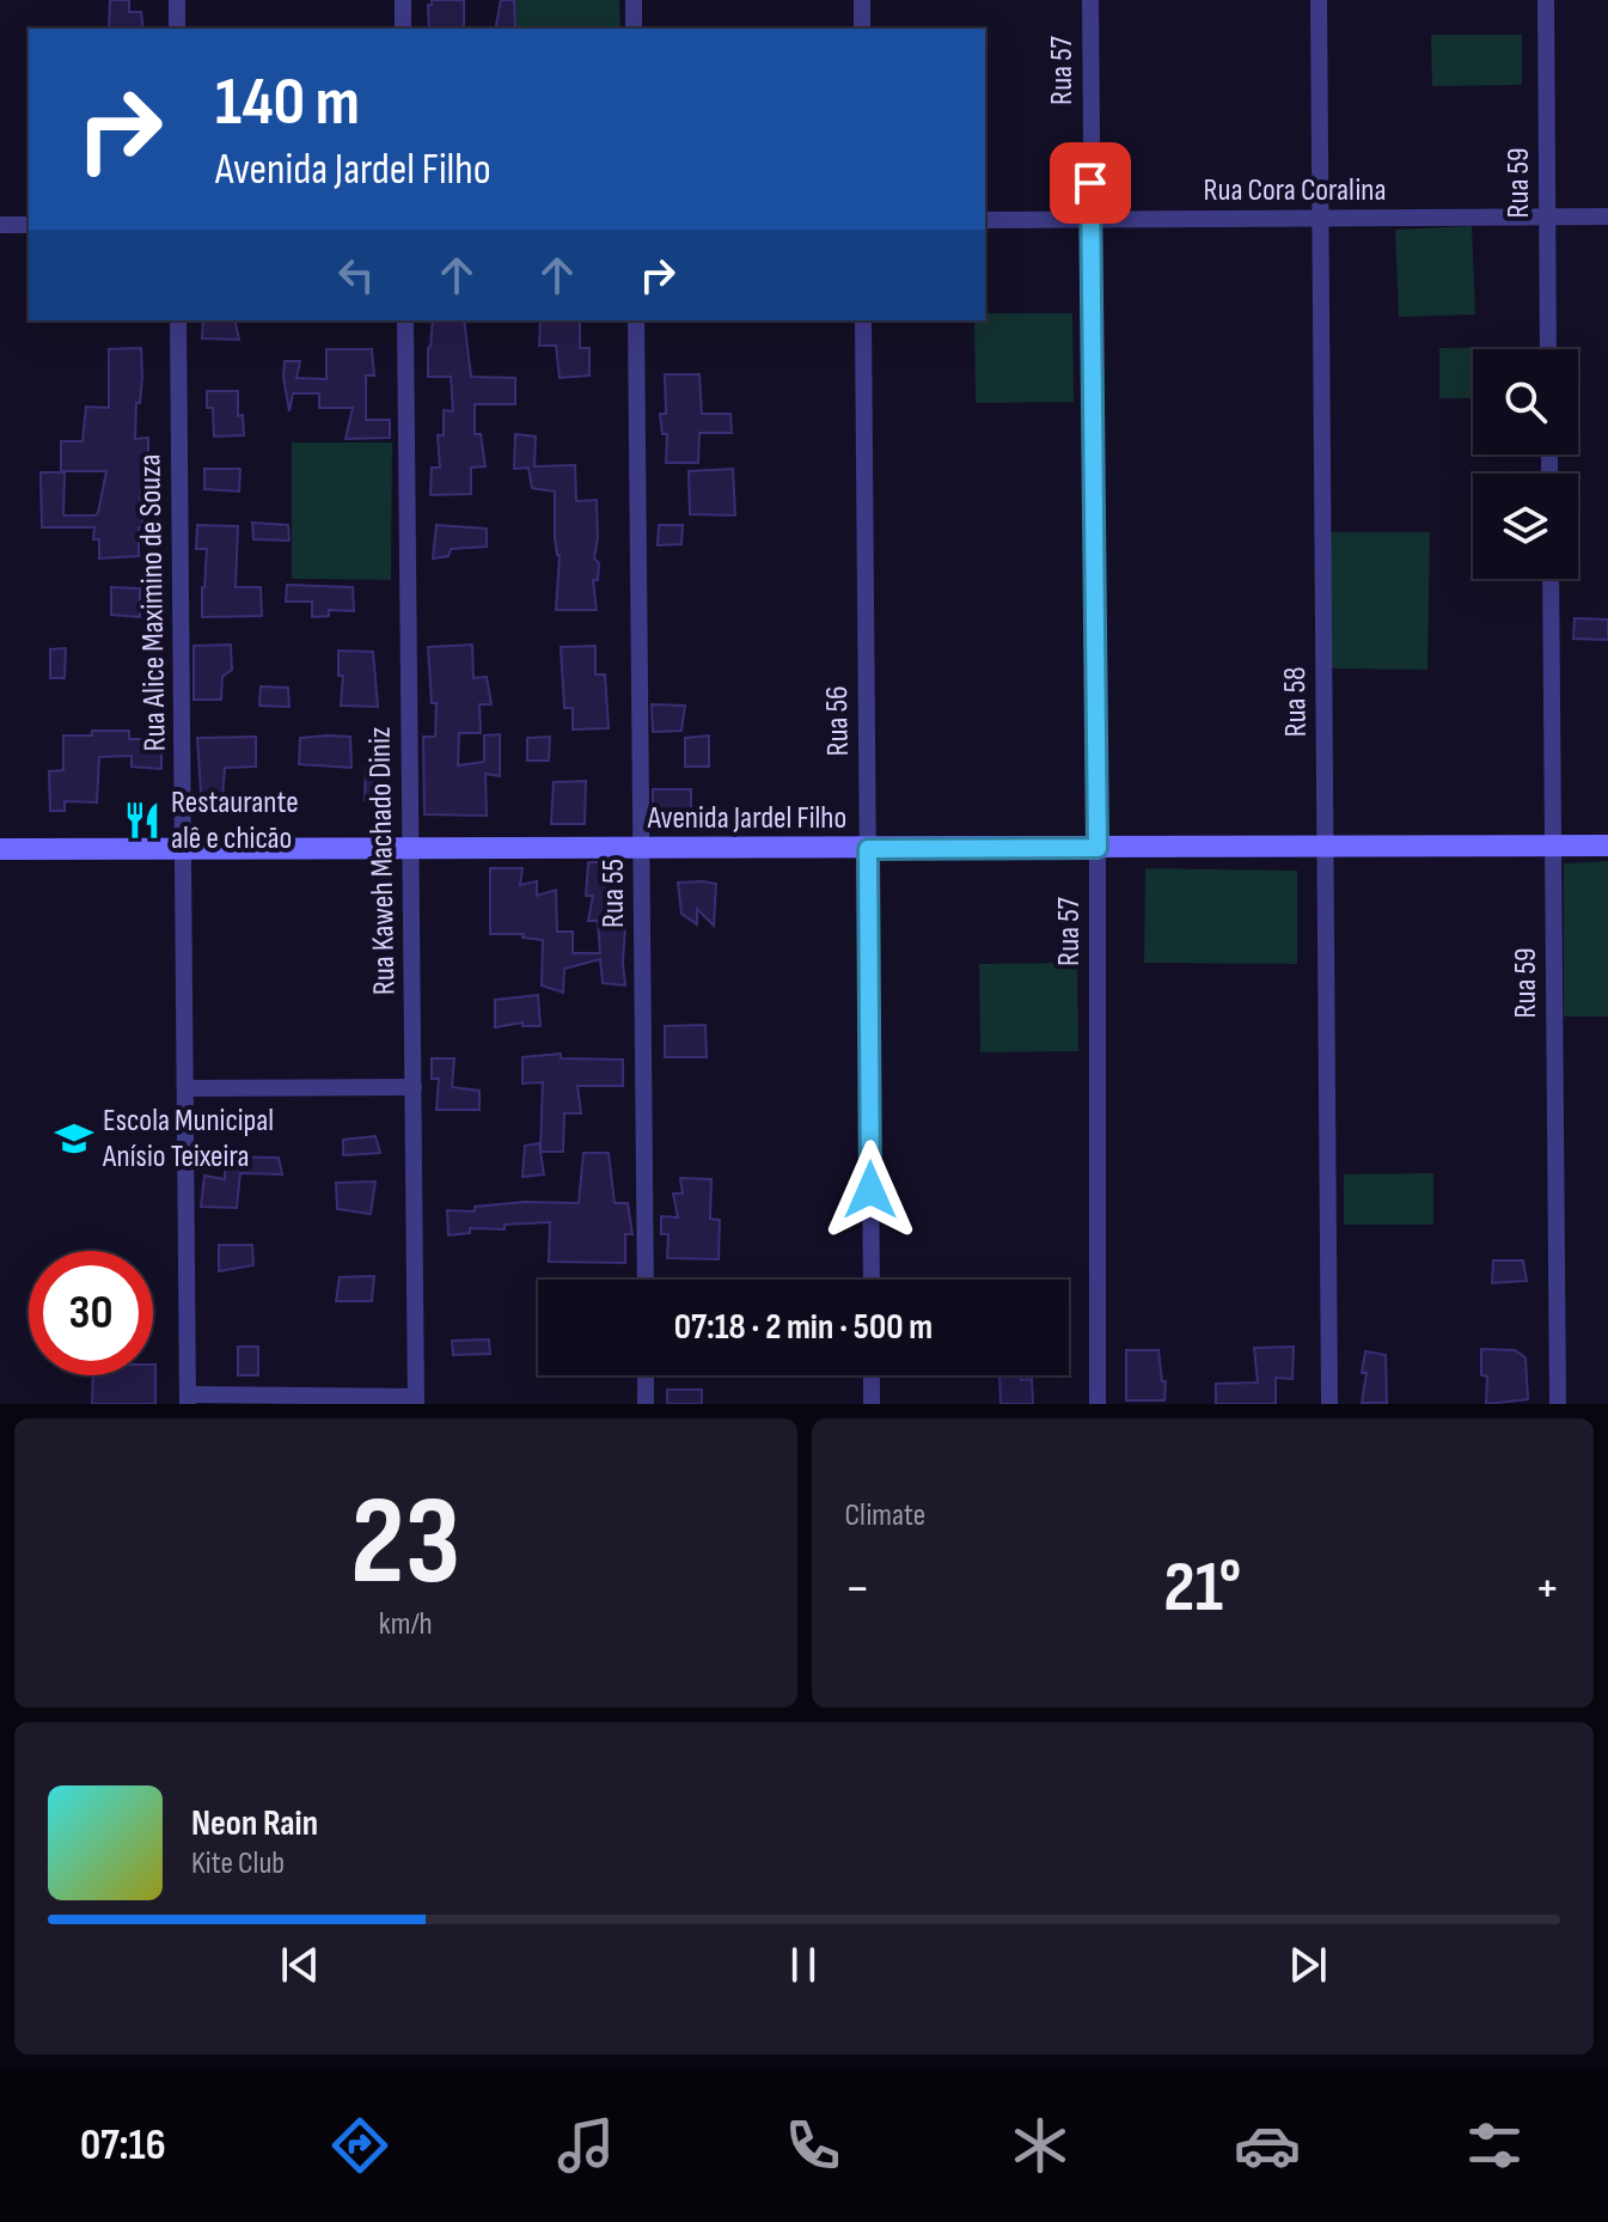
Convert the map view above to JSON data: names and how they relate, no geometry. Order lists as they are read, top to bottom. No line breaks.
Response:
{"streets":{"main road":["Avenida Jardel Filho"],"street":["Rua 57","Rua 59","Rua Cora Coralina","Rua Alice Maximino de Souza","Rua 58","Rua 56","Rua Kaweh Machado Diniz","Rua 55"]},"crossings":[["Rua 57","Rua Cora Coralina"],["Rua 57","Avenida Jardel Filho"],["Rua 59","Rua Cora Coralina"],["Rua 59","Avenida Jardel Filho"],["Rua Cora Coralina","Rua 58"],["Rua Alice Maximino de Souza","Avenida Jardel Filho"],["Rua 58","Avenida Jardel Filho"],["Rua 56","Avenida Jardel Filho"],["Avenida Jardel Filho","Rua Kaweh Machado Diniz"],["Avenida Jardel Filho","Rua 55"]],"places":{"restaurant":["Restaurante alê e chicão"],"school or university":["Escola Municipal Anísio Teixeira"]},"page":{"turn":["140 m","Avenida Jardel Filho"],"limit":"30","trip":"07:18 · 2 min · 500 m","tile":[["23","km/h"],"Climate"],"heat":["−","21°","+"],"song":["Neon Rain","Kite Club"],"tabs":"07:16"}}
